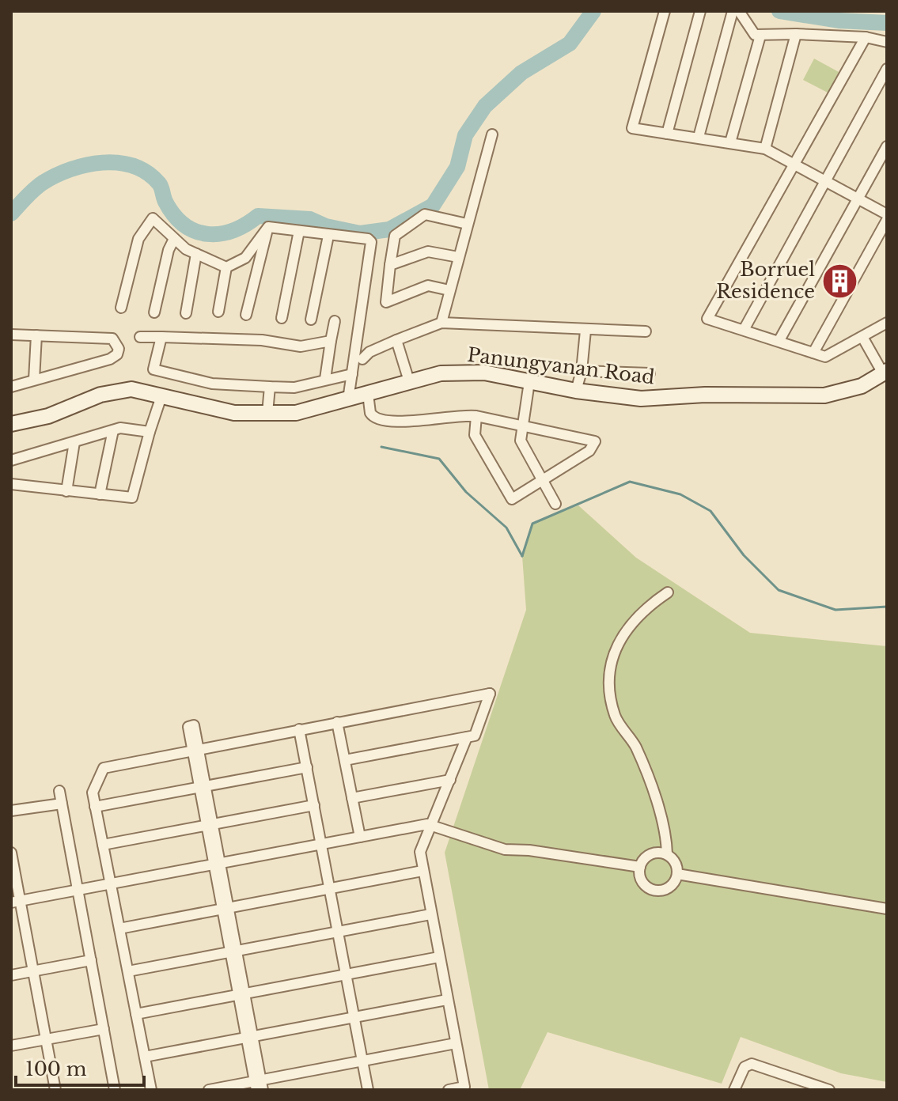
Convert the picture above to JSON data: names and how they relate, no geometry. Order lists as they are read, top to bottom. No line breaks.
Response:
{"streets":{"street":["Panungyanan Road"]},"places":{"building":["Borruel Residence"]},"scale_bar":"100 m"}
